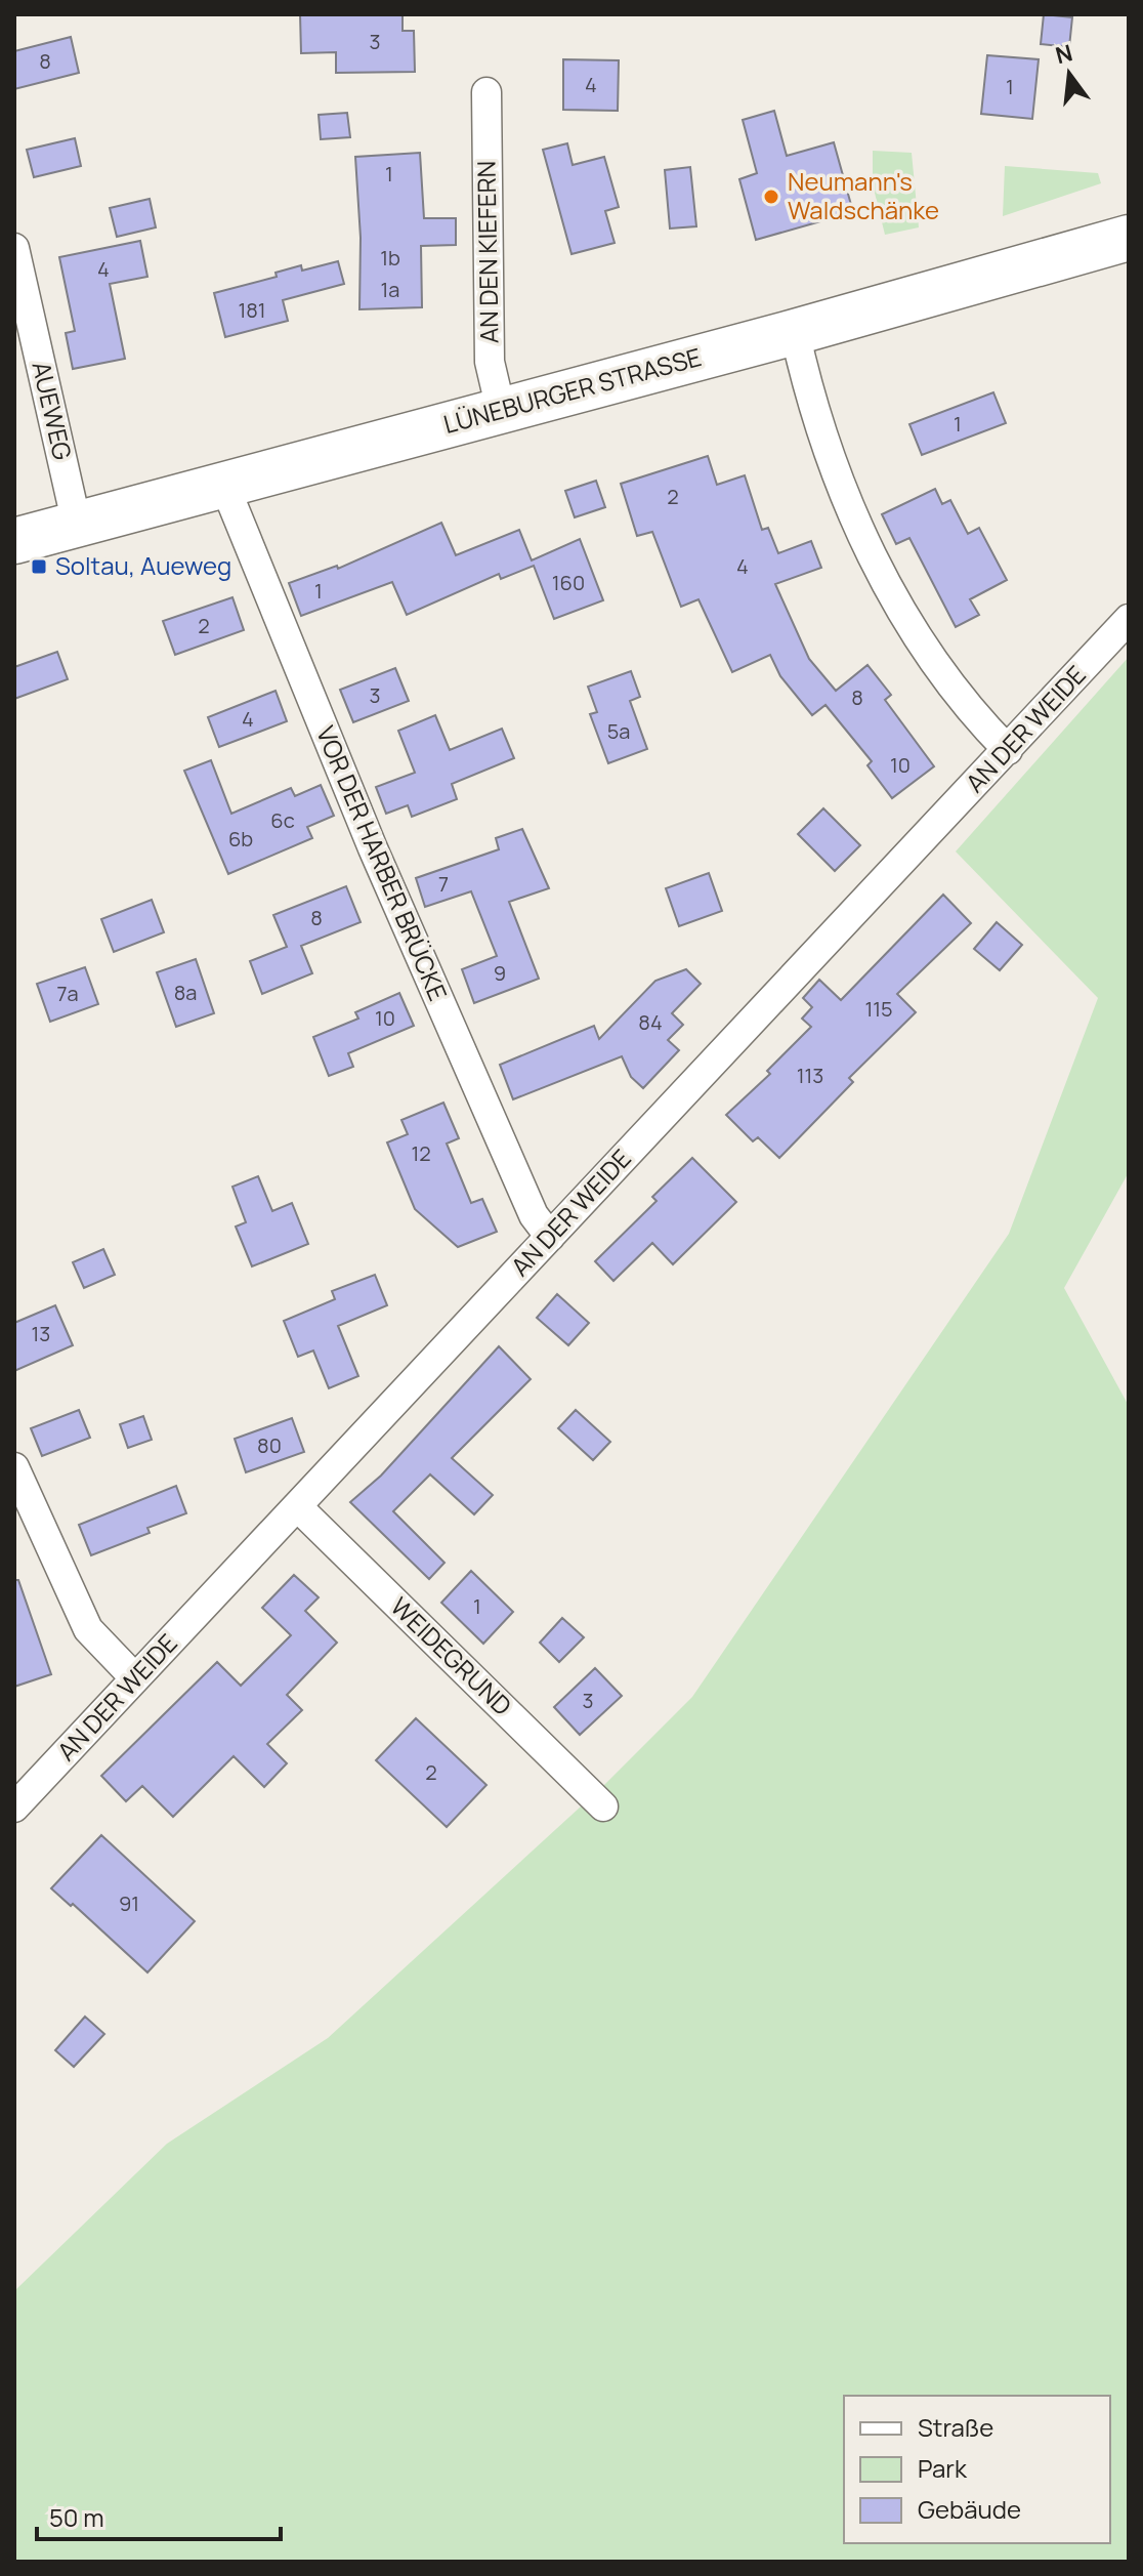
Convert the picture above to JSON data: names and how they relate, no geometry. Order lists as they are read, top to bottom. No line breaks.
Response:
{"streets":{"main road":["LÜNEBURGER STRASSE"],"street":["AN DEN KIEFERN","AUEWEG","AN DER WEIDE","VOR DER HARBER BRÜCKE","WEIDEGRUND"]},"crossings":[["AN DEN KIEFERN","LÜNEBURGER STRASSE"],["LÜNEBURGER STRASSE","AUEWEG"],["LÜNEBURGER STRASSE","VOR DER HARBER BRÜCKE"],["AN DER WEIDE","VOR DER HARBER BRÜCKE"],["AN DER WEIDE","WEIDEGRUND"]],"places":{"other":["Neumann's Waldschänke"],"transit":["Soltau, Aueweg"]},"house_numbers":["3","8","4","1","1","1b","4","1a","181","1","2","4","160","1","2","3","8","4","5a","10","6c","6b","7","8","9","8a","7a","115","10","84","113","12","13","80","1","3","2","91"],"legend":["Straße","Park","Gebäude"],"scale_bar":"50 m","north":"top"}
